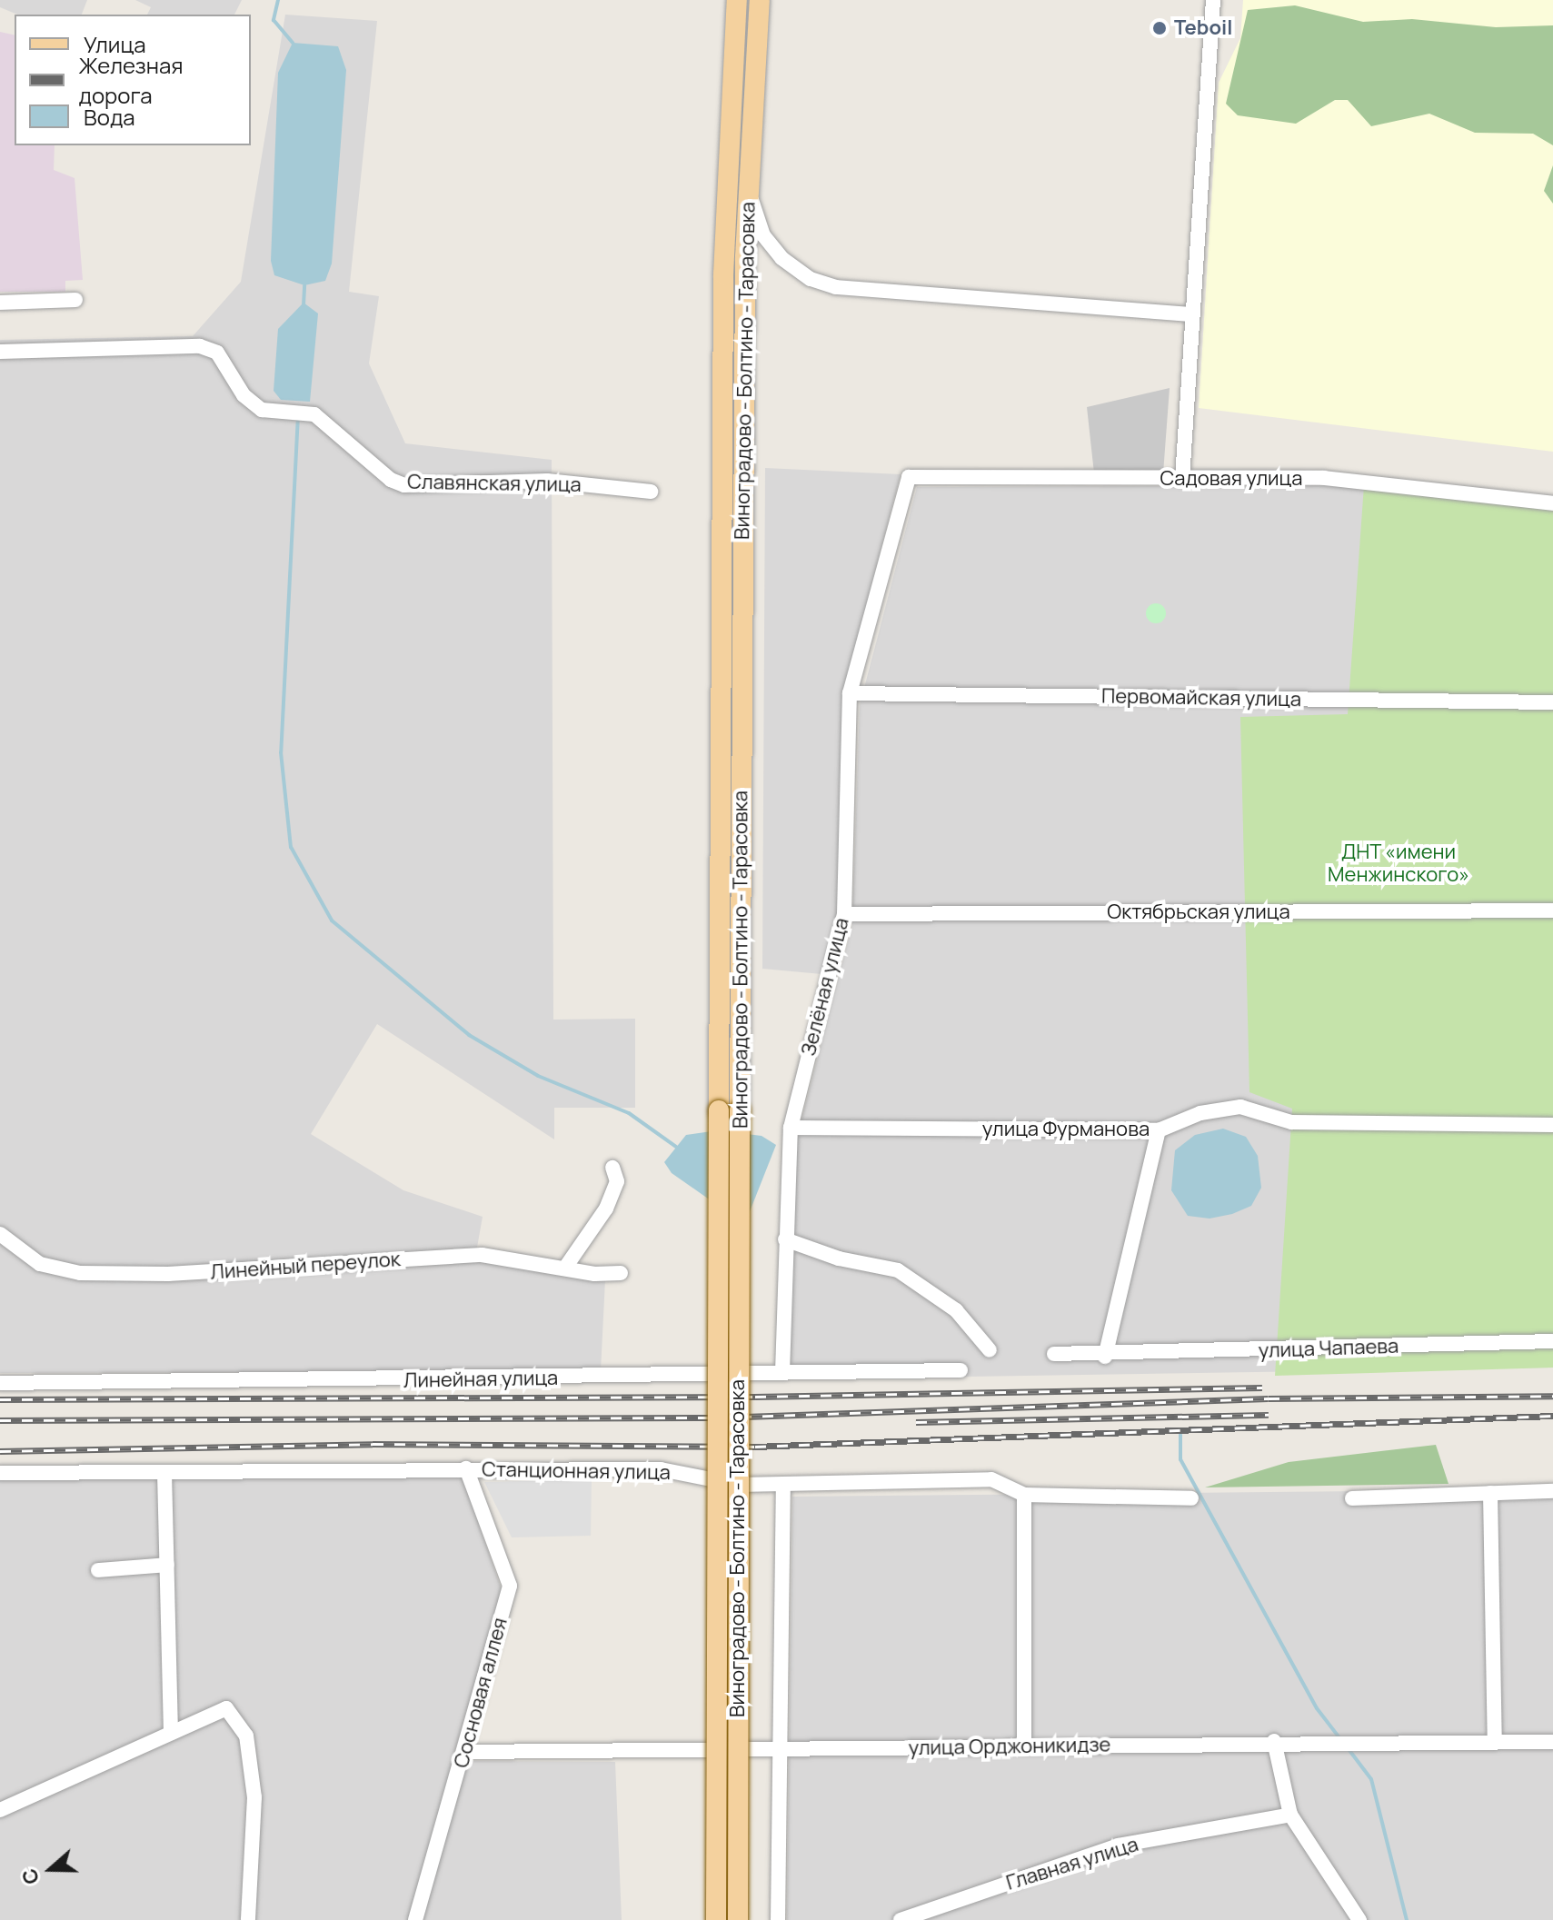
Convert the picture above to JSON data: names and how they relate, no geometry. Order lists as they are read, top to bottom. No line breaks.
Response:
{"streets":{"main road":["Виноградово - Болтино - Тарасовка"],"street":["Садовая улица","Славянская улица","Первомайская улица","Октябрьская улица","Зелёная улица","улица Фурманова","Линейный переулок","улица Чапаева","Линейная улица","Станционная улица","Сосновая аллея","улица Орджоникидзе","Главная улица"]},"crossings":[["Садовая улица","Зелёная улица"],["Первомайская улица","Зелёная улица"],["Октябрьская улица","Зелёная улица"],["Зелёная улица","улица Фурманова"],["Зелёная улица","Линейная улица"],["Станционная улица","Сосновая аллея"],["Сосновая аллея","улица Орджоникидзе"]],"parks":["ДНТ «имени Менжинского»"],"places":["Teboil"],"legend":["Улица","Железная дорога","Вода"],"north":"left"}
